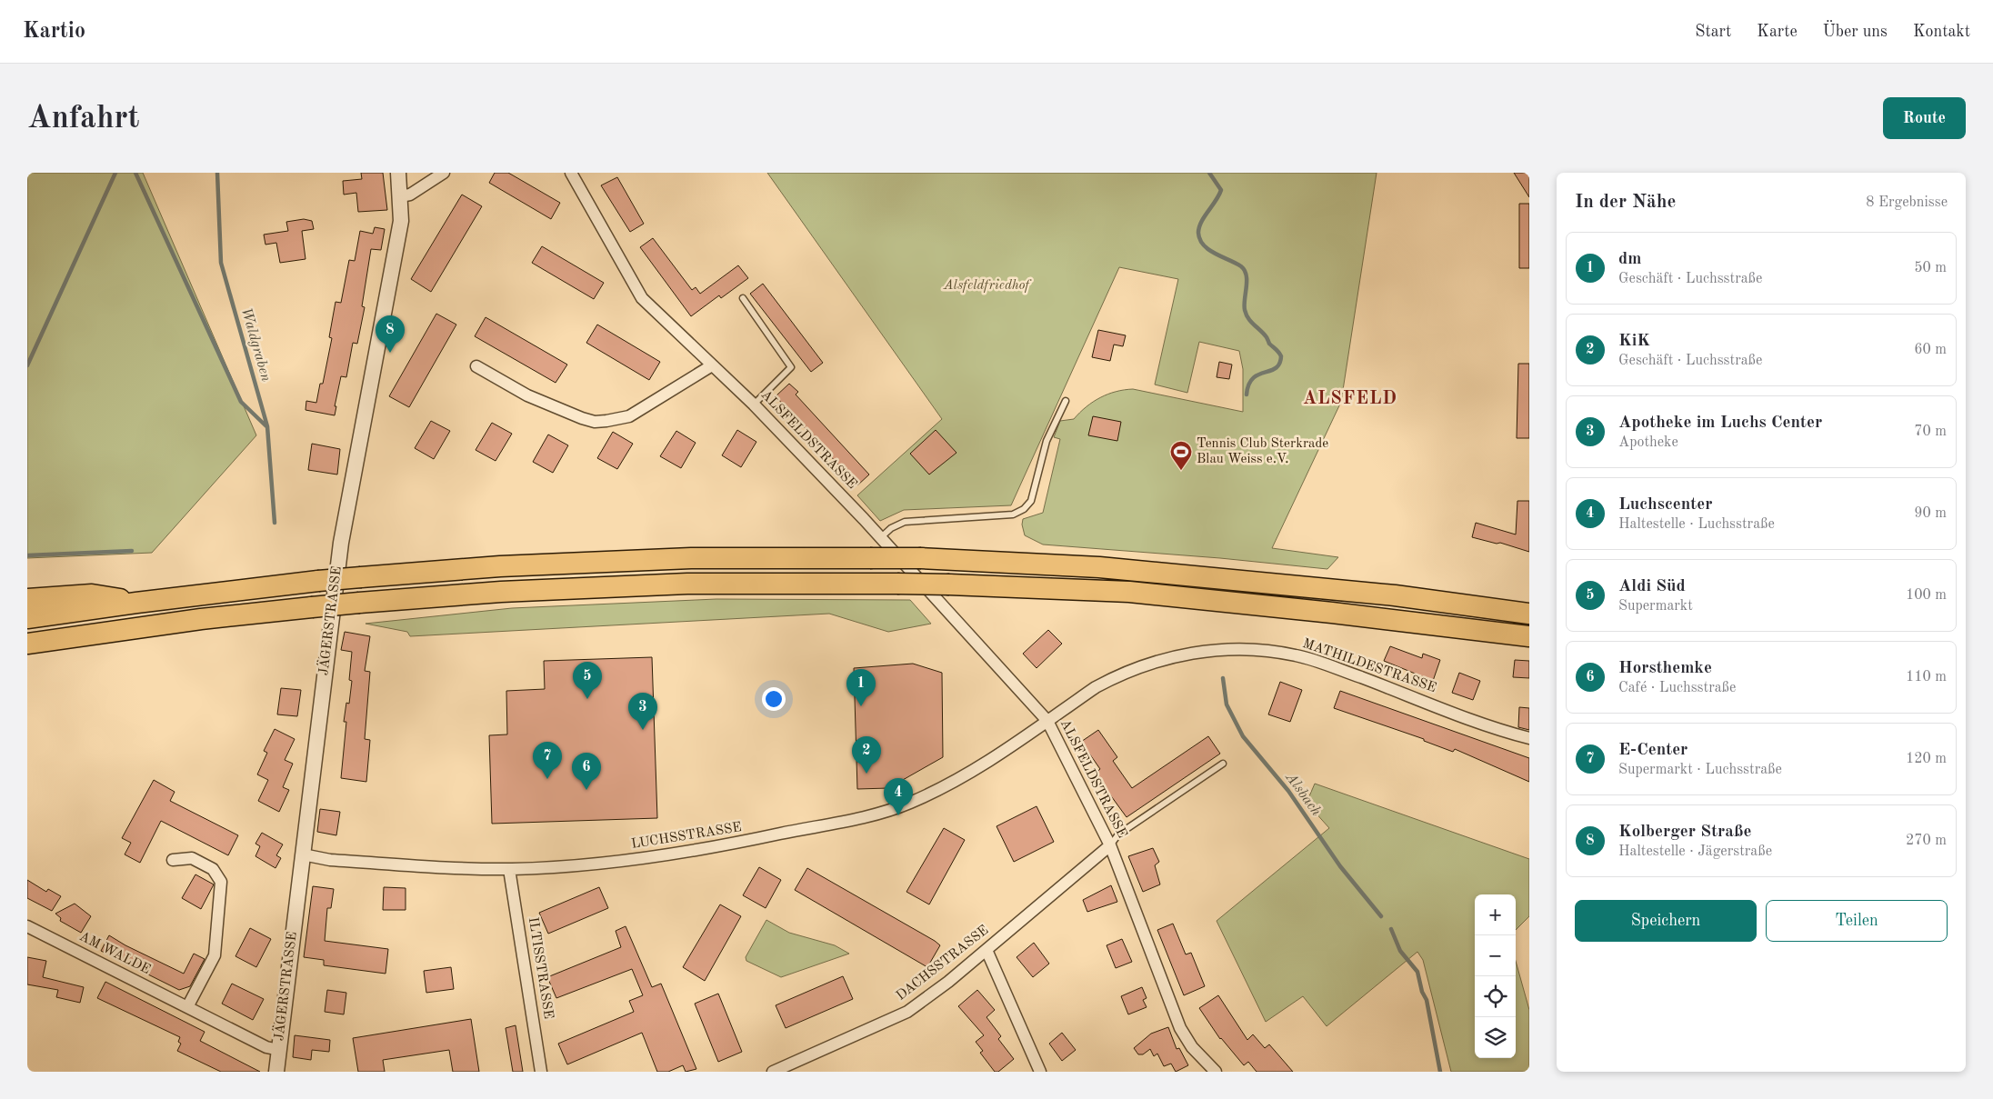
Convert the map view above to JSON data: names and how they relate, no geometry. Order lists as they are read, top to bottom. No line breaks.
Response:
{"streets":{"street":["ALSFELDSTRASSE","JÄGERSTRASSE","MATHILDESTRASSE","LUCHSSTRASSE","AM WALDE","DACHSSTRASSE","ILTISSTRASSE"]},"crossings":[["ALSFELDSTRASSE","MATHILDESTRASSE"],["ALSFELDSTRASSE","LUCHSSTRASSE"],["ALSFELDSTRASSE","DACHSSTRASSE"],["JÄGERSTRASSE","LUCHSSTRASSE"],["JÄGERSTRASSE","AM WALDE"],["MATHILDESTRASSE","LUCHSSTRASSE"],["LUCHSSTRASSE","ILTISSTRASSE"]],"districts":["ALSFELD"],"water":["Waldgraben","Alsbach"],"parks":["Alsfeldfriedhof"],"places":{"sports":["Tennis Club Sterkrade Blau Weiss e.V."]},"page":{"header":"Kartio","nav":["Start","Karte","Über uns","Kontakt"],"buttons":["Route",["Speichern","Teilen"]],"title":"Anfahrt","heading":["In der Nähe","8 Ergebnisse"],"list":[{"mark":"1","name":"dm","note":"Geschäft · Luchsstraße","value":"50 m"},{"mark":"2","name":"KiK","note":"Geschäft · Luchsstraße","value":"60 m"},{"mark":"3","name":"Apotheke im Luchs Center","note":"Apotheke","value":"70 m"},{"mark":"4","name":"Luchscenter","note":"Haltestelle · Luchsstraße","value":"90 m"},{"mark":"5","name":"Aldi Süd","note":"Supermarkt","value":"100 m"},{"mark":"6","name":"Horsthemke","note":"Café · Luchsstraße","value":"110 m"},{"mark":"7","name":"E-Center","note":"Supermarkt · Luchsstraße","value":"120 m"},{"mark":"8","name":"Kolberger Straße","note":"Haltestelle · Jägerstraße","value":"270 m"}],"pins":["8","5","1","3","2","7","6","4"],"map_buttons":["+","−"]}}
